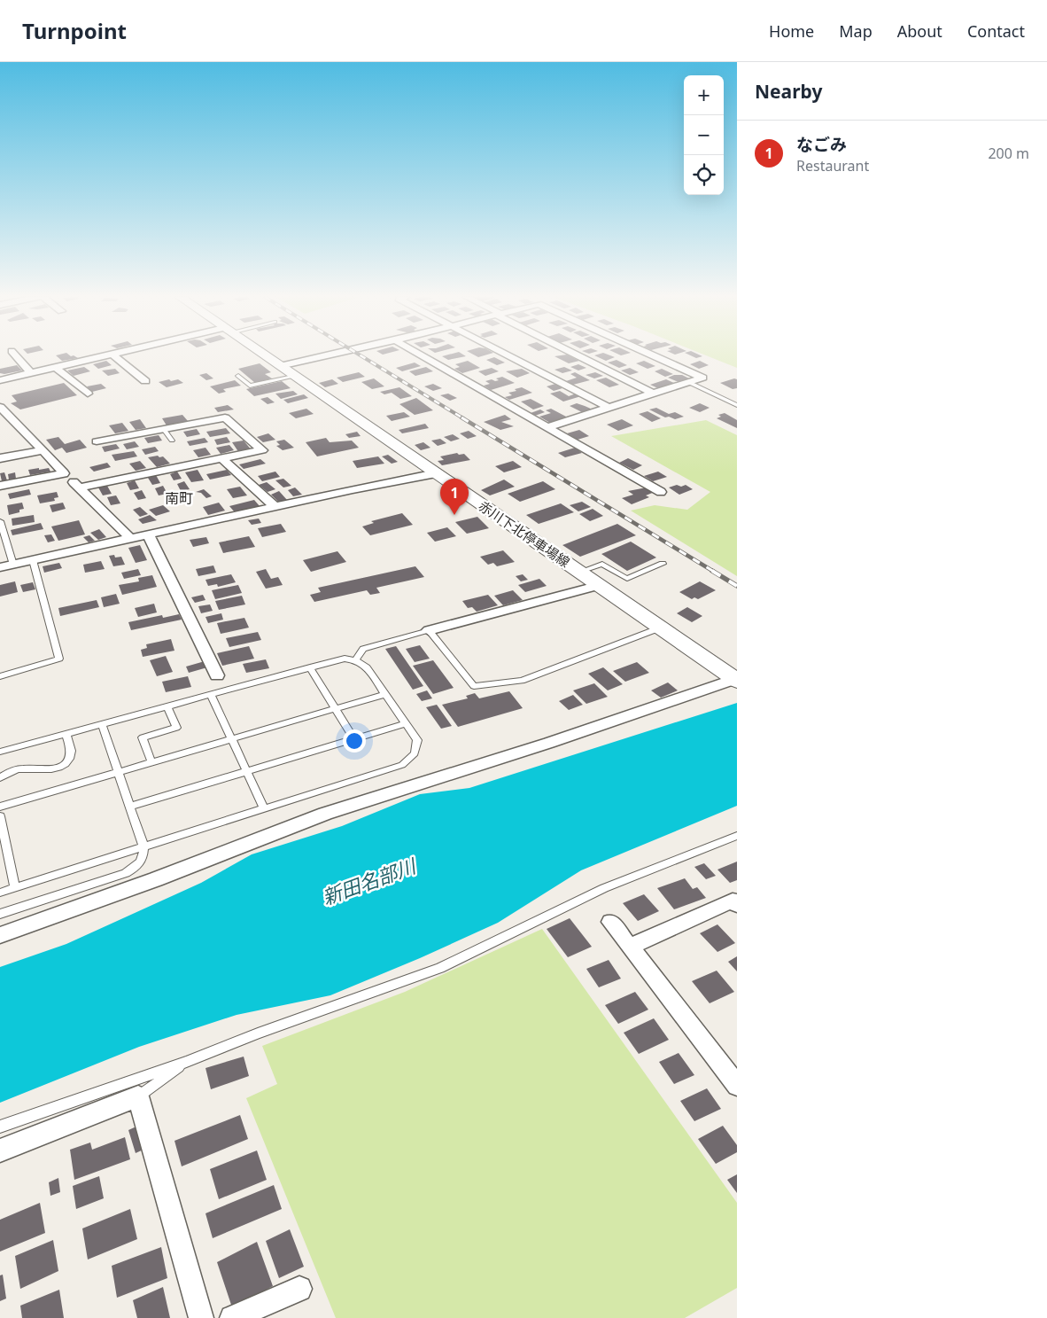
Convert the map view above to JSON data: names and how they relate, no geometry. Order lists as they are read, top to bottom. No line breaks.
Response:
{"streets":{"main road":["赤川下北停車場線"]},"districts":["南町"],"water":["新田名部川"],"page":{"header":"Turnpoint","nav":["Home","Map","About","Contact"],"heading":"Nearby","map_buttons":["+","−"],"list":[{"mark":"1","name":"なごみ","note":"Restaurant","value":"200 m"}],"pins":"1"}}
